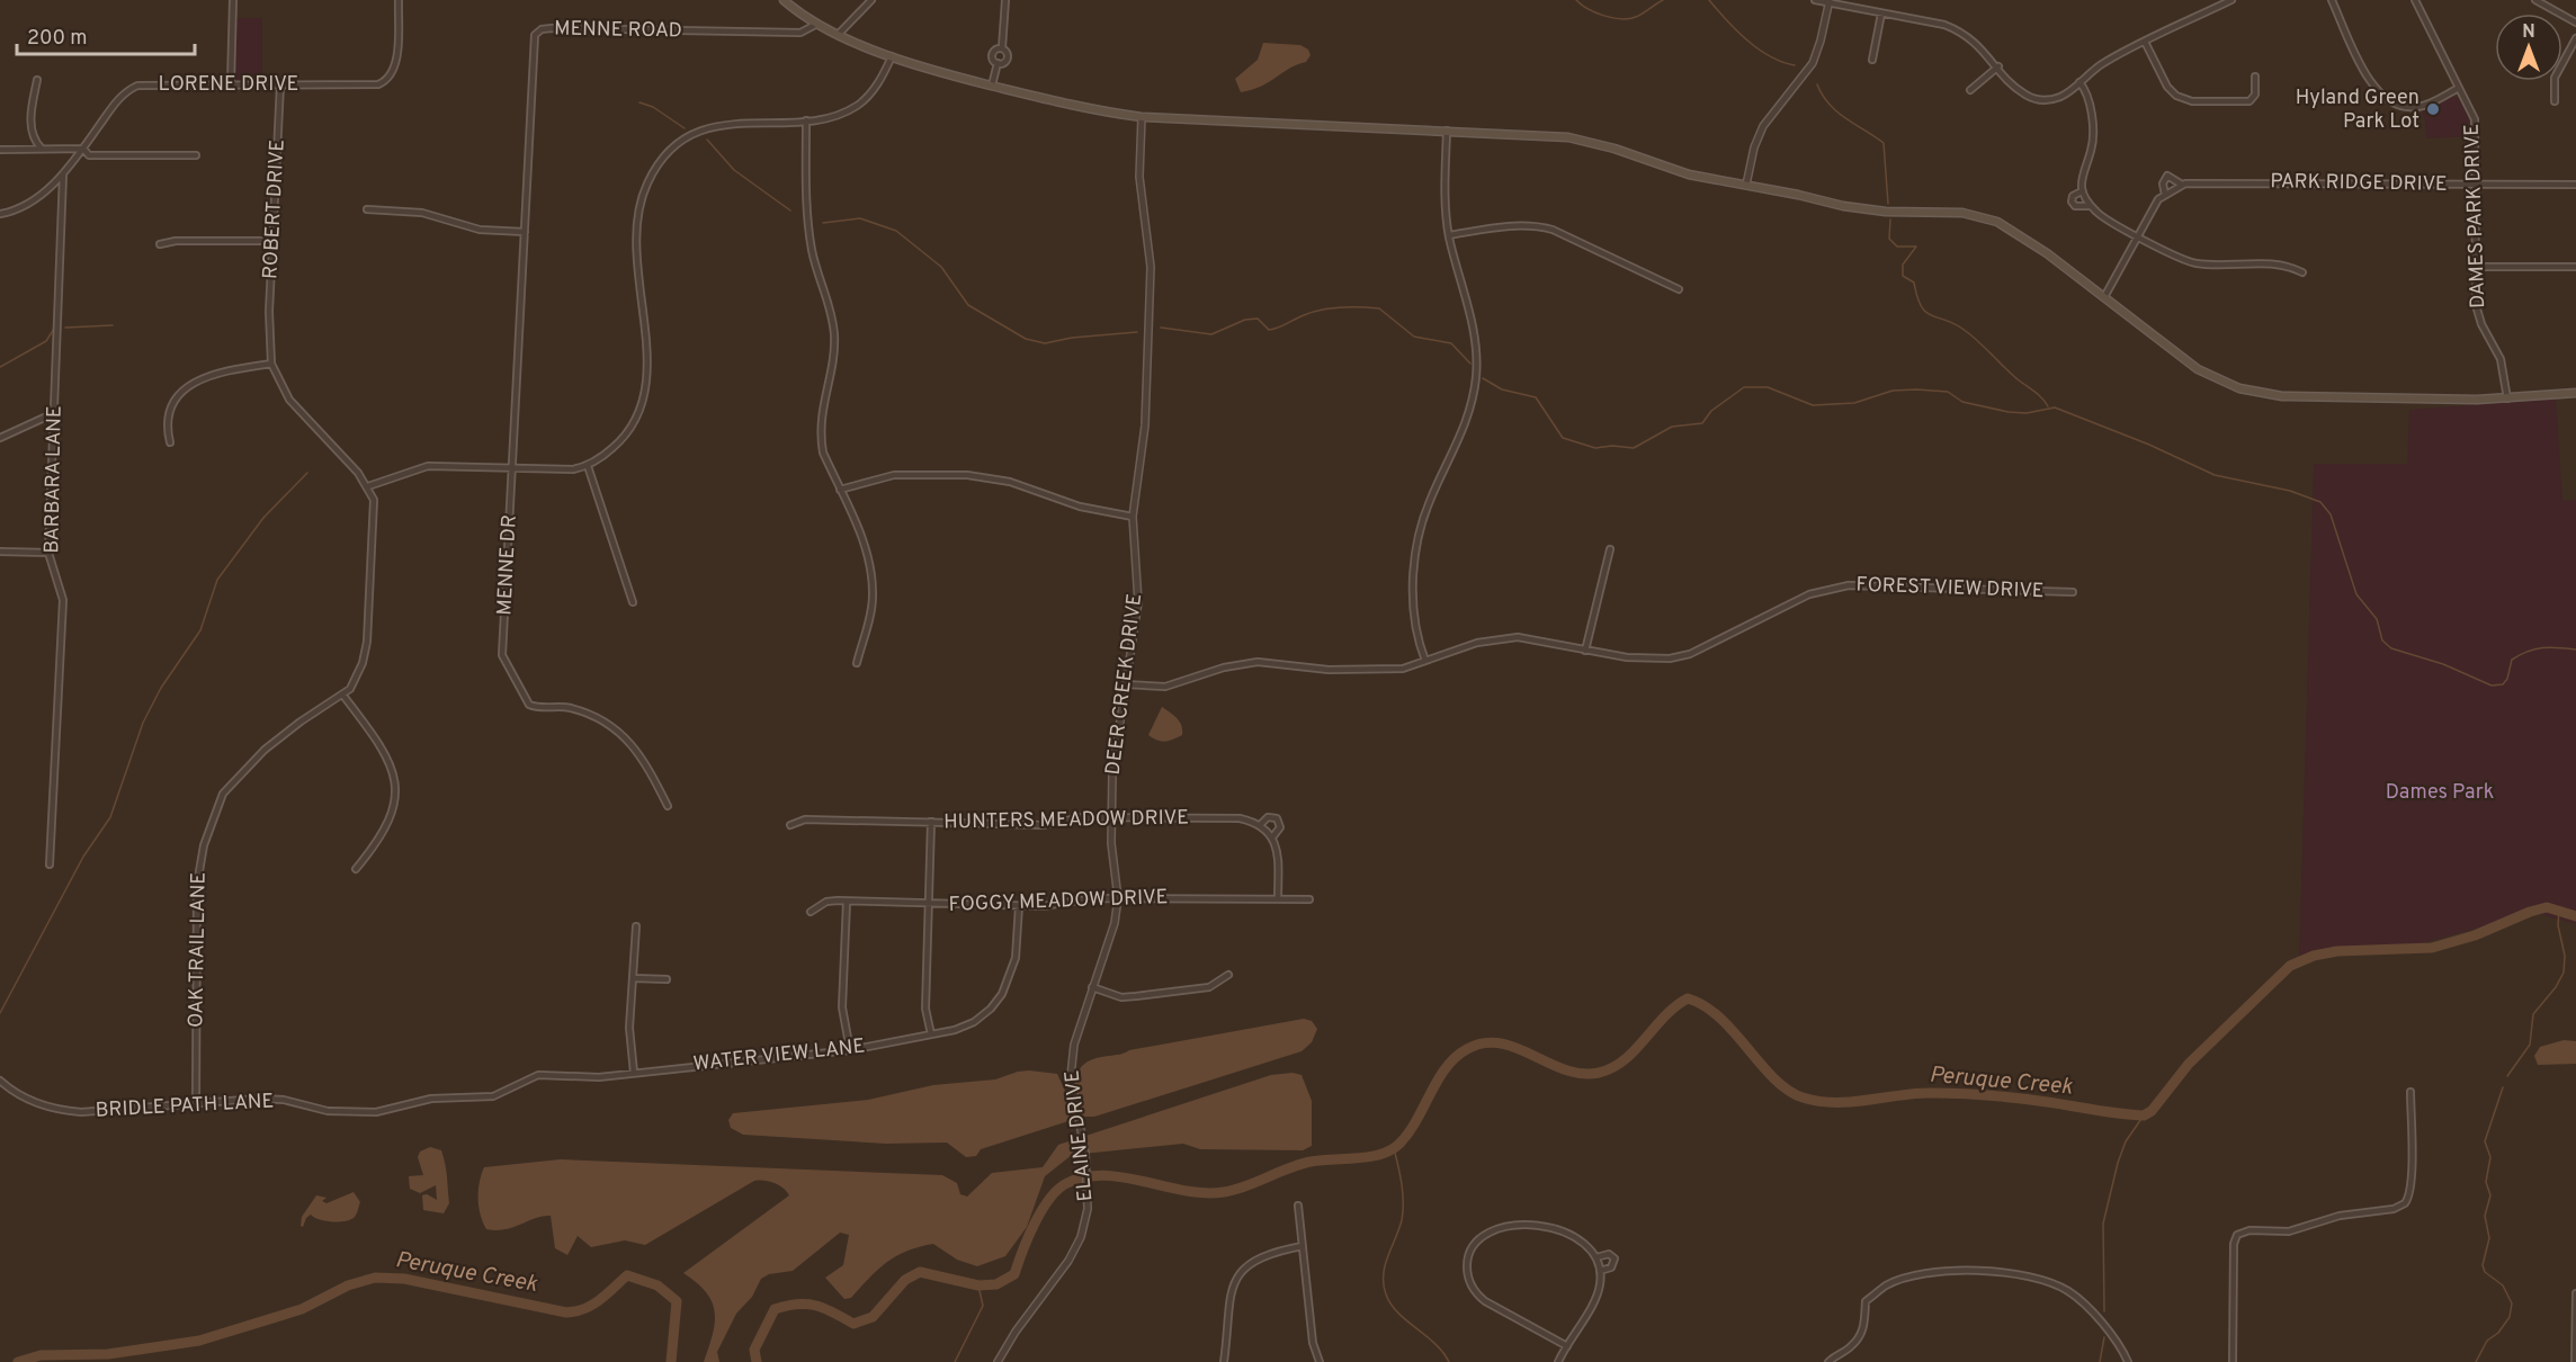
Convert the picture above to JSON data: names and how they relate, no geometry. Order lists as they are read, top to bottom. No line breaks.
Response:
{"streets":{"street":["MENNE ROAD","LORENE DRIVE","PARK RIDGE DRIVE","ROBERT DRIVE","DAMES PARK DRIVE","BARBARA LANE","MENNE DR","FOREST VIEW DRIVE","DEER CREEK DRIVE","HUNTERS MEADOW DRIVE","FOGGY MEADOW DRIVE","OAK TRAIL LANE","WATER VIEW LANE","BRIDLE PATH LANE","ELAINE DRIVE"]},"crossings":[["MENNE ROAD","MENNE DR"],["LORENE DRIVE","ROBERT DRIVE"],["LORENE DRIVE","BARBARA LANE"],["PARK RIDGE DRIVE","DAMES PARK DRIVE"],["ROBERT DRIVE","OAK TRAIL LANE"],["FOREST VIEW DRIVE","DEER CREEK DRIVE"],["DEER CREEK DRIVE","HUNTERS MEADOW DRIVE"],["DEER CREEK DRIVE","FOGGY MEADOW DRIVE"],["DEER CREEK DRIVE","ELAINE DRIVE"],["HUNTERS MEADOW DRIVE","FOGGY MEADOW DRIVE"],["FOGGY MEADOW DRIVE","WATER VIEW LANE"],["OAK TRAIL LANE","BRIDLE PATH LANE"],["WATER VIEW LANE","BRIDLE PATH LANE"]],"water":["Peruque Creek"],"parks":["Dames Park"],"places":["Hyland Green Park Lot"],"scale_bar":"200 m","north":"top"}
